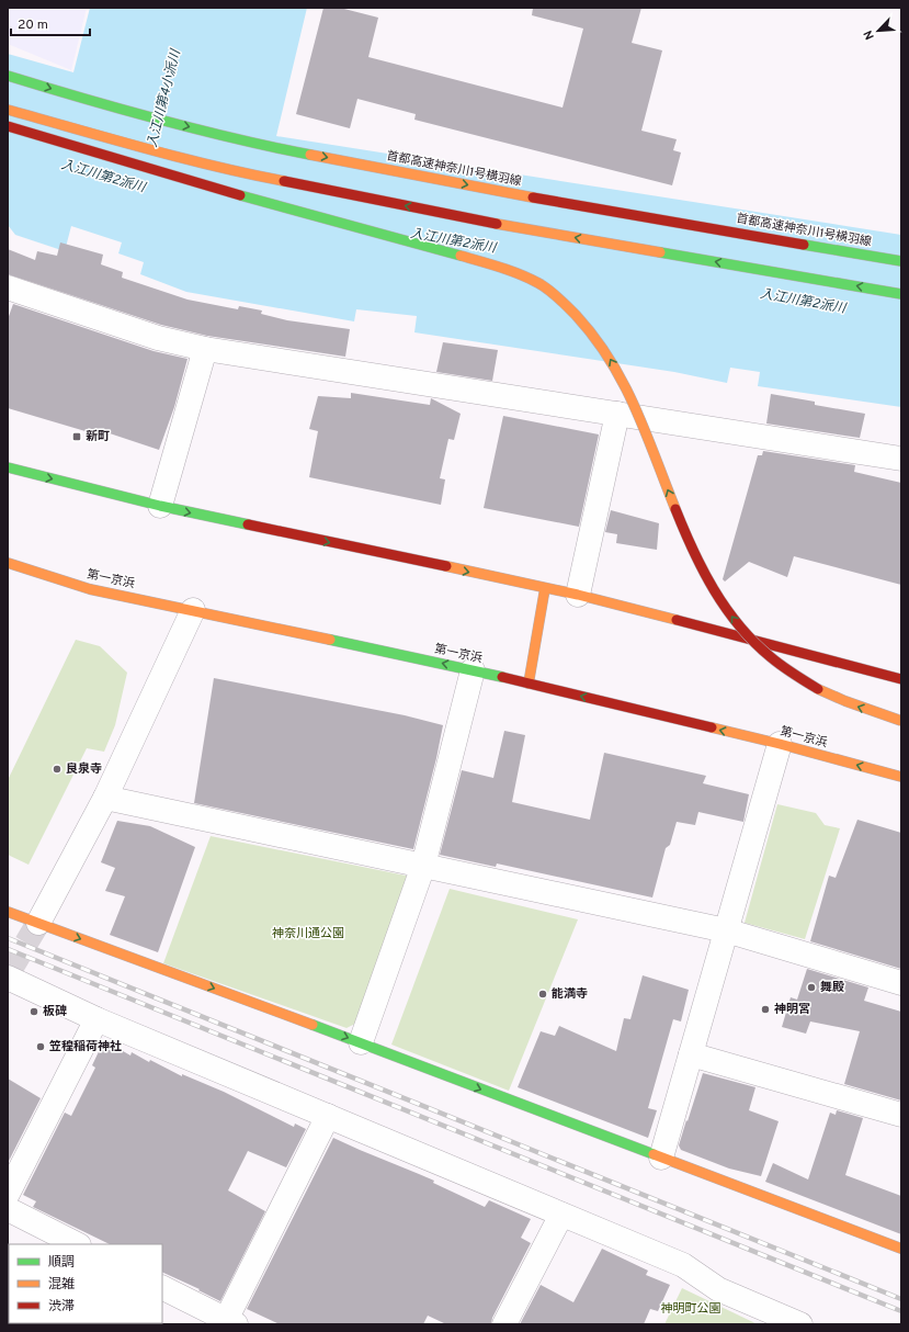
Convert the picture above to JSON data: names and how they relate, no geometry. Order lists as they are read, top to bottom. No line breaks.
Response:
{"streets":{"main road":["首都高速神奈川1号横羽線","第一京浜"]},"one_way":["第一京浜"],"water":["入江川第4小派川","入江川第2派川"],"parks":["神奈川通公園","神明町公園"],"places":{"transit":["新町"],"other":["良泉寺","舞殿","能満寺","神明宮","板碑","笠䅣稲荷神社"]},"legend":["順調","混雑","渋滞"],"scale_bar":"20 m","north":"bottom left"}
